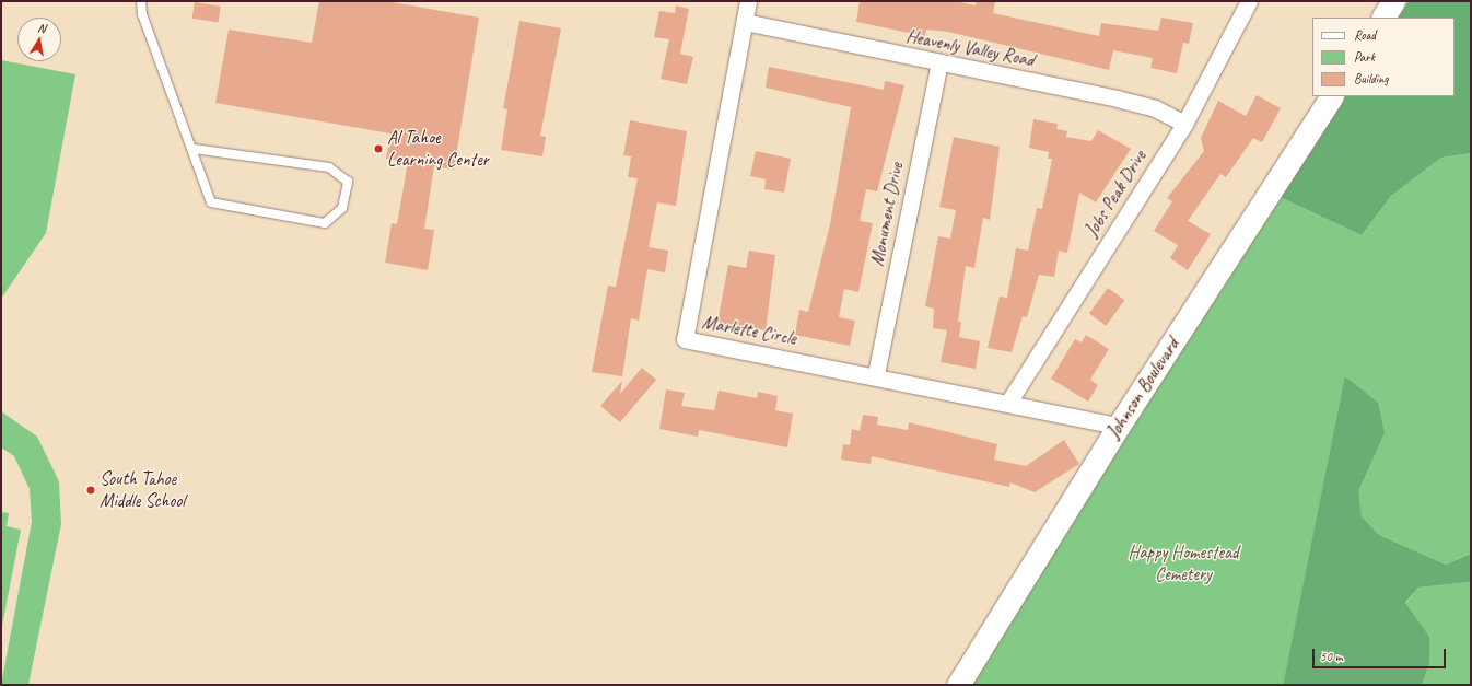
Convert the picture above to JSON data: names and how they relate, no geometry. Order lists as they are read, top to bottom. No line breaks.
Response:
{"streets":{"street":["Heavenly Valley Road","Jobs Peak Drive","Monument Drive","Marlette Circle","Johnson Boulevard"]},"crossings":[["Heavenly Valley Road","Jobs Peak Drive"],["Heavenly Valley Road","Monument Drive"],["Heavenly Valley Road","Marlette Circle"],["Jobs Peak Drive","Marlette Circle"],["Monument Drive","Marlette Circle"],["Marlette Circle","Johnson Boulevard"]],"parks":["Happy Homestead Cemetery"],"places":["Al Tahoe Learning Center","South Tahoe Middle School"],"legend":["Road","Park","Building"],"scale_bar":"50 m","north":"top"}
